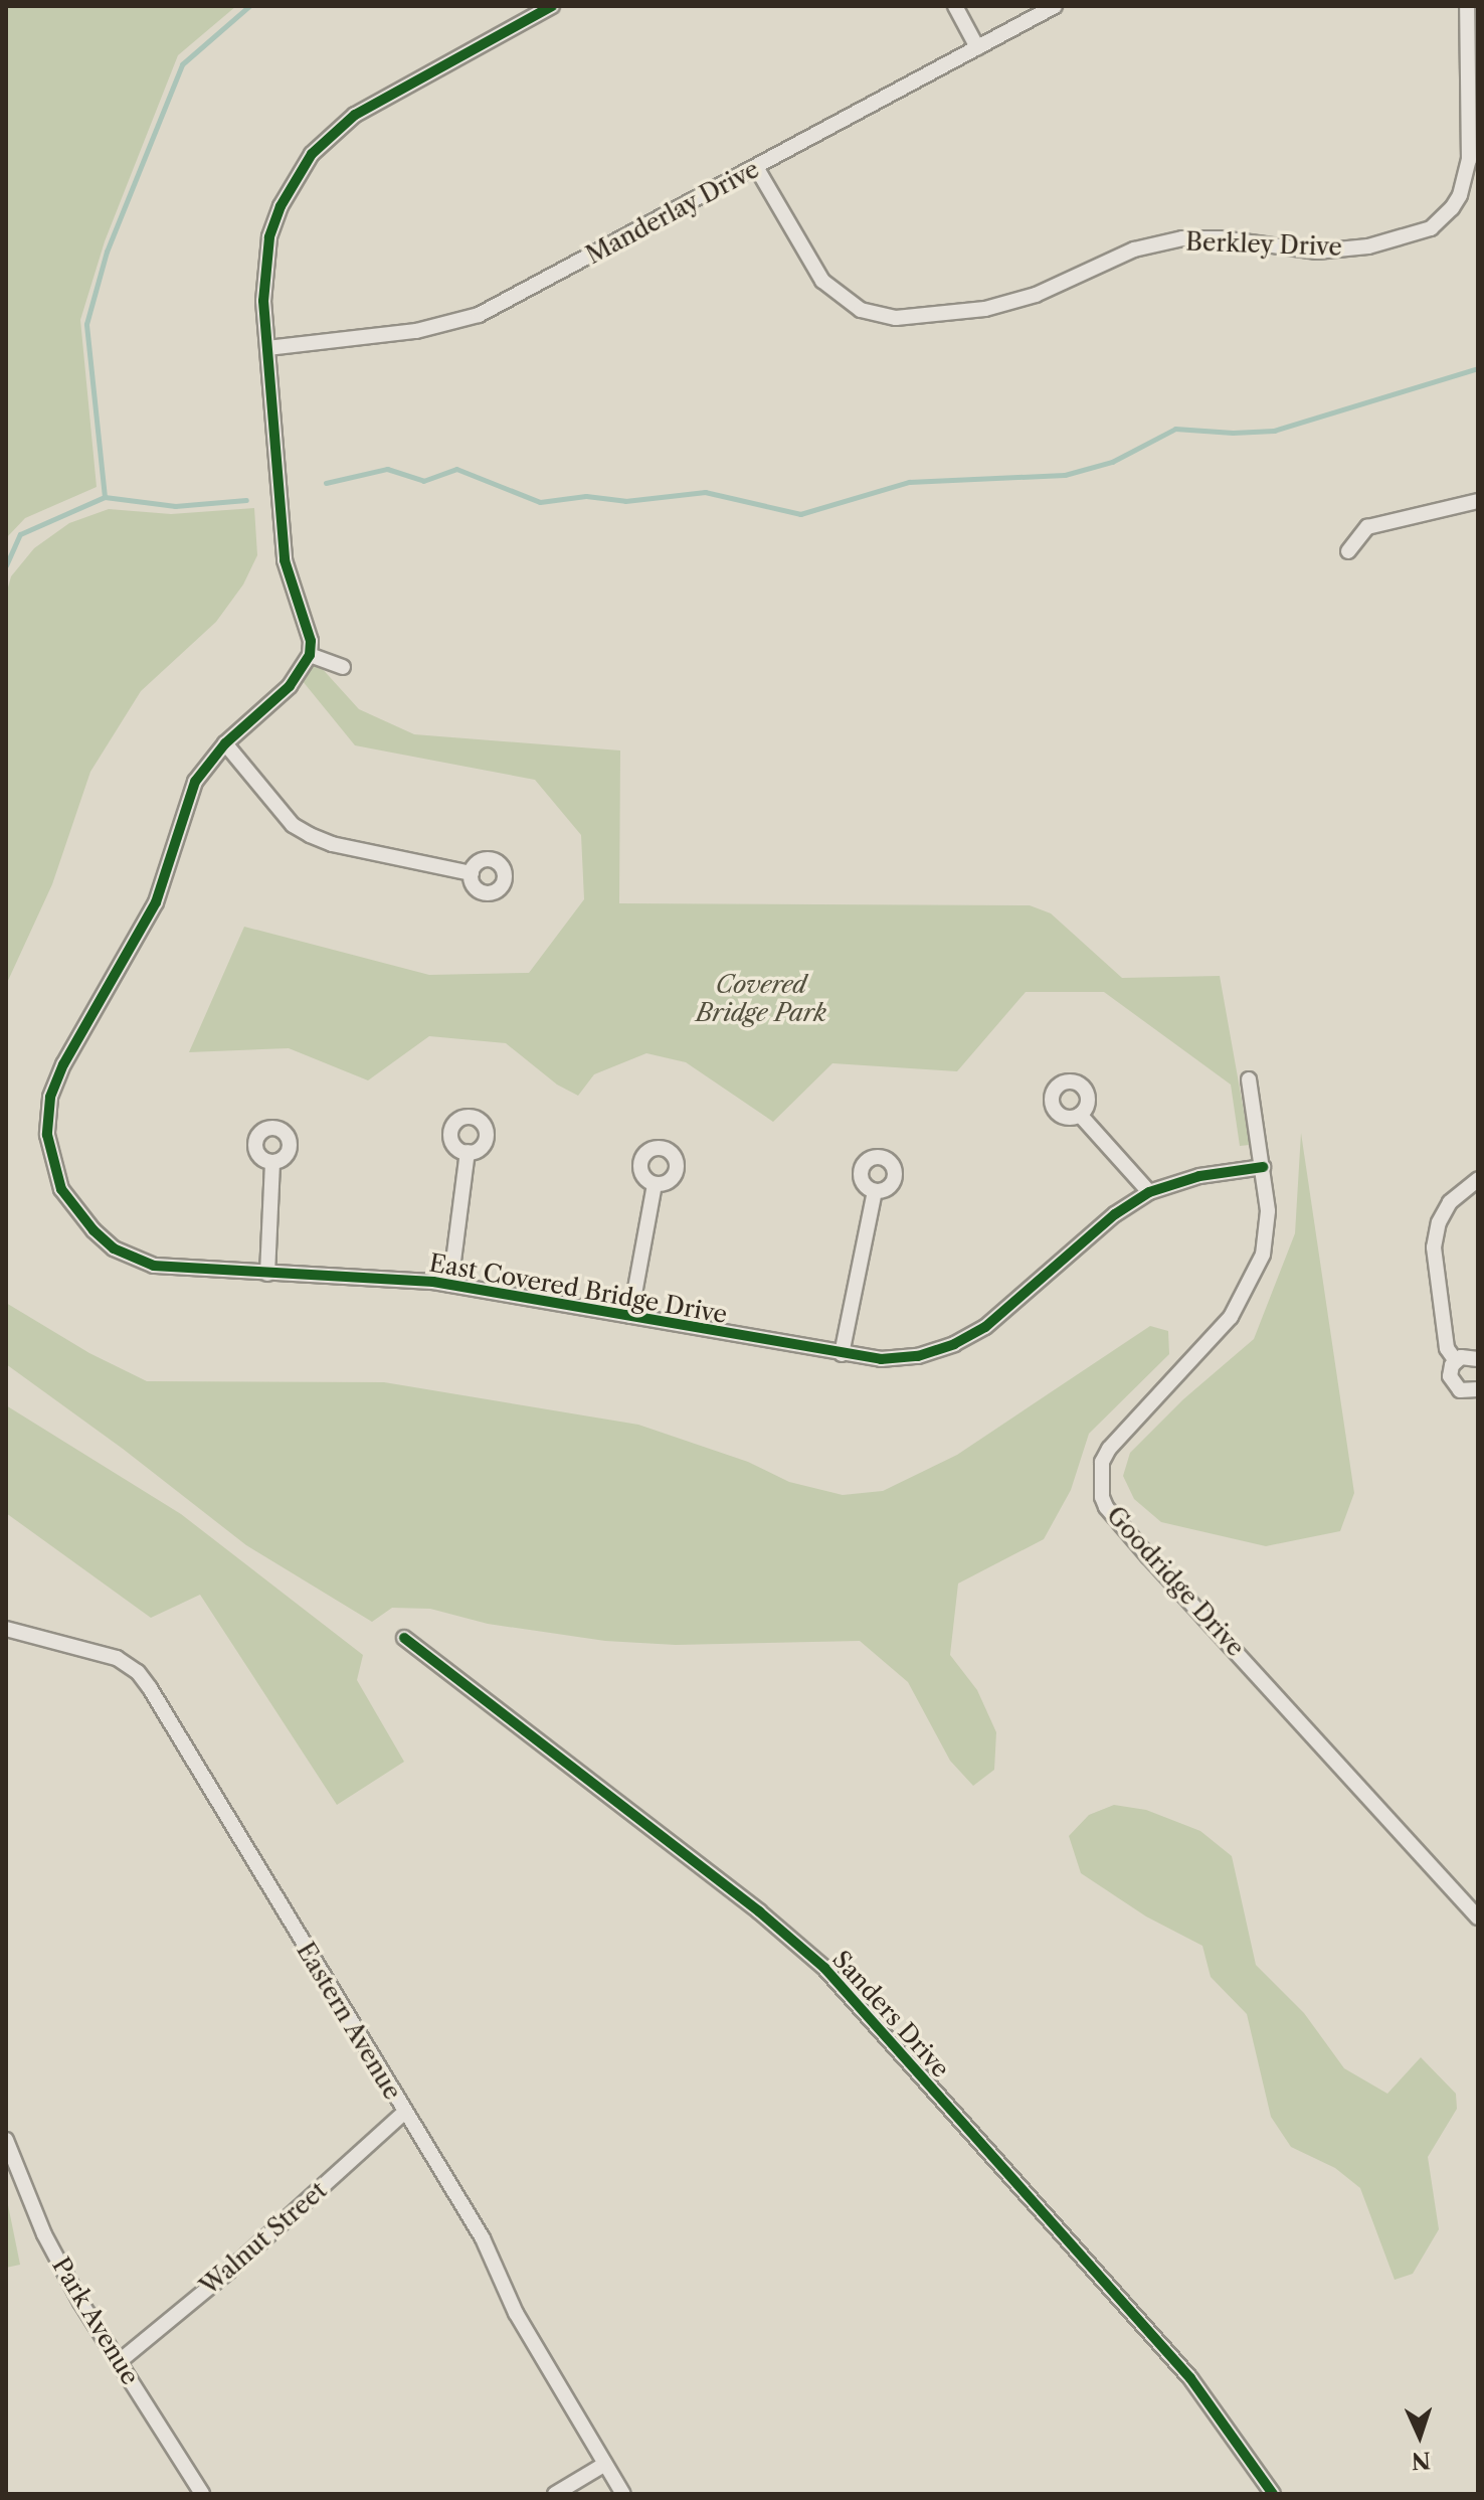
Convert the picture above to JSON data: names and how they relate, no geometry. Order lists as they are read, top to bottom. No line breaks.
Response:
{"streets":{"street":["Manderlay Drive","Berkley Drive","East Covered Bridge Drive","Goodridge Drive","Sanders Drive","Eastern Avenue","Walnut Street","Park Avenue"]},"crossings":[["Manderlay Drive","Berkley Drive"],["East Covered Bridge Drive","Goodridge Drive"],["Eastern Avenue","Walnut Street"],["Walnut Street","Park Avenue"]],"parks":["Covered Bridge Park"],"north":"bottom"}
